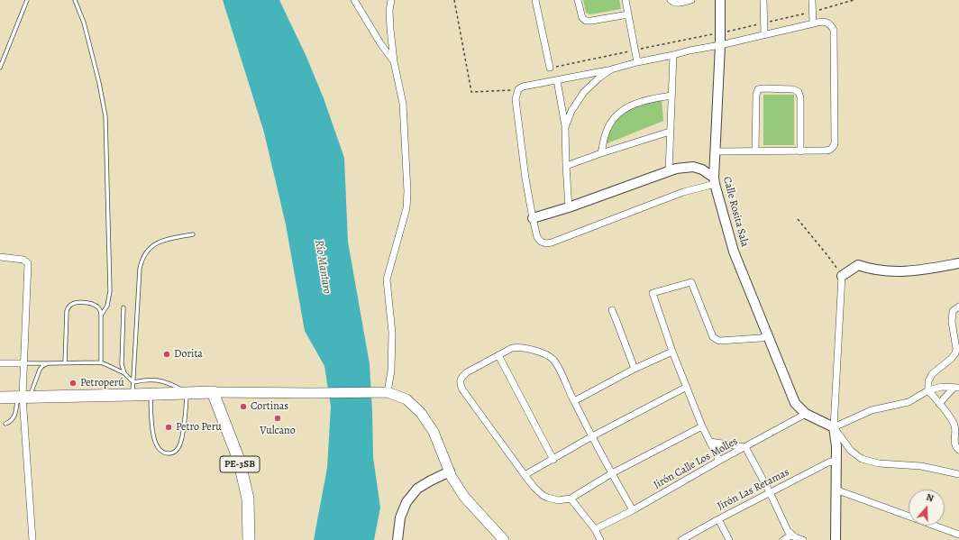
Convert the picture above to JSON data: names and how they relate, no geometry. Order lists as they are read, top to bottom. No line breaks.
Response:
{"streets":{"highway":["PE-3SB"],"street":["Calle Rosita Sala","Jirón Calle Los Molles","Jirón Las Retamas"]},"crossings":[["Calle Rosita Sala","Jirón Calle Los Molles"]],"water":["Río Mantaro"],"places":["Dorita","Petroperú","Cortinas","Vulcano","Petro Peru"],"north":"top"}
